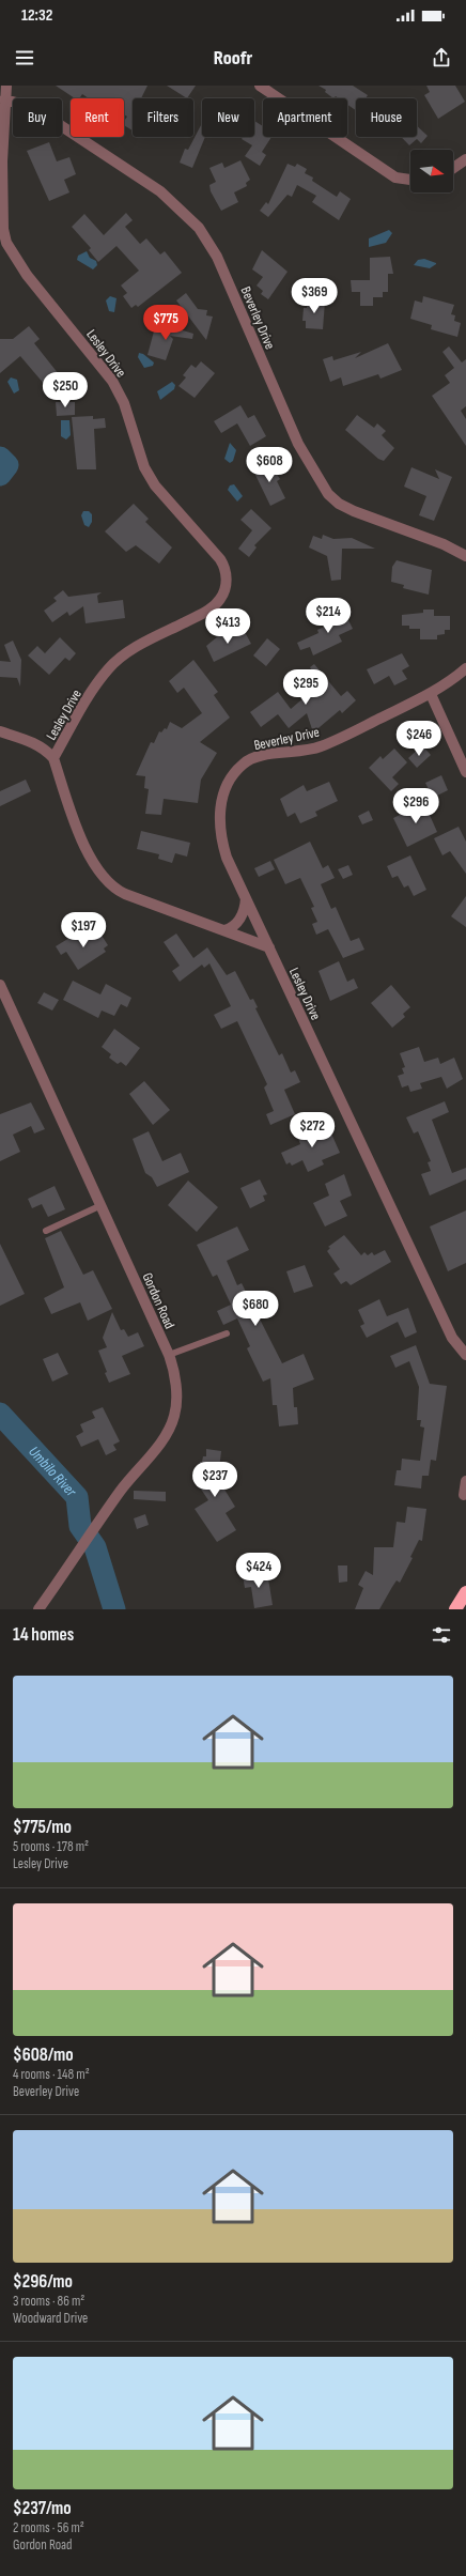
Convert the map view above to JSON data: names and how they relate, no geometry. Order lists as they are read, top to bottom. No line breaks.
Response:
{"streets":{"street":["Beverley Drive","Lesley Drive","Gordon Road"]},"crossings":[["Beverley Drive","Lesley Drive"]],"water":["Umbilo River"],"north":"right","page":{"status":"12:32","header":"Roofr","chip":["Buy","Rent","Filters","New","Apartment","House"],"price":["$369","$775","$250","$608","$214","$413","$295","$246","$296","$197","$272","$680","$237","$424"],"heading":"14 homes","list":[{"name":"$775/mo","note":"5 rooms · 178 m² · Lesley Drive"},{"name":"$608/mo","note":"4 rooms · 148 m² · Beverley Drive"},{"name":"$296/mo","note":"3 rooms · 86 m² · Woodward Drive"},{"name":"$237/mo","note":"2 rooms · 56 m² · Gordon Road"}]}}
